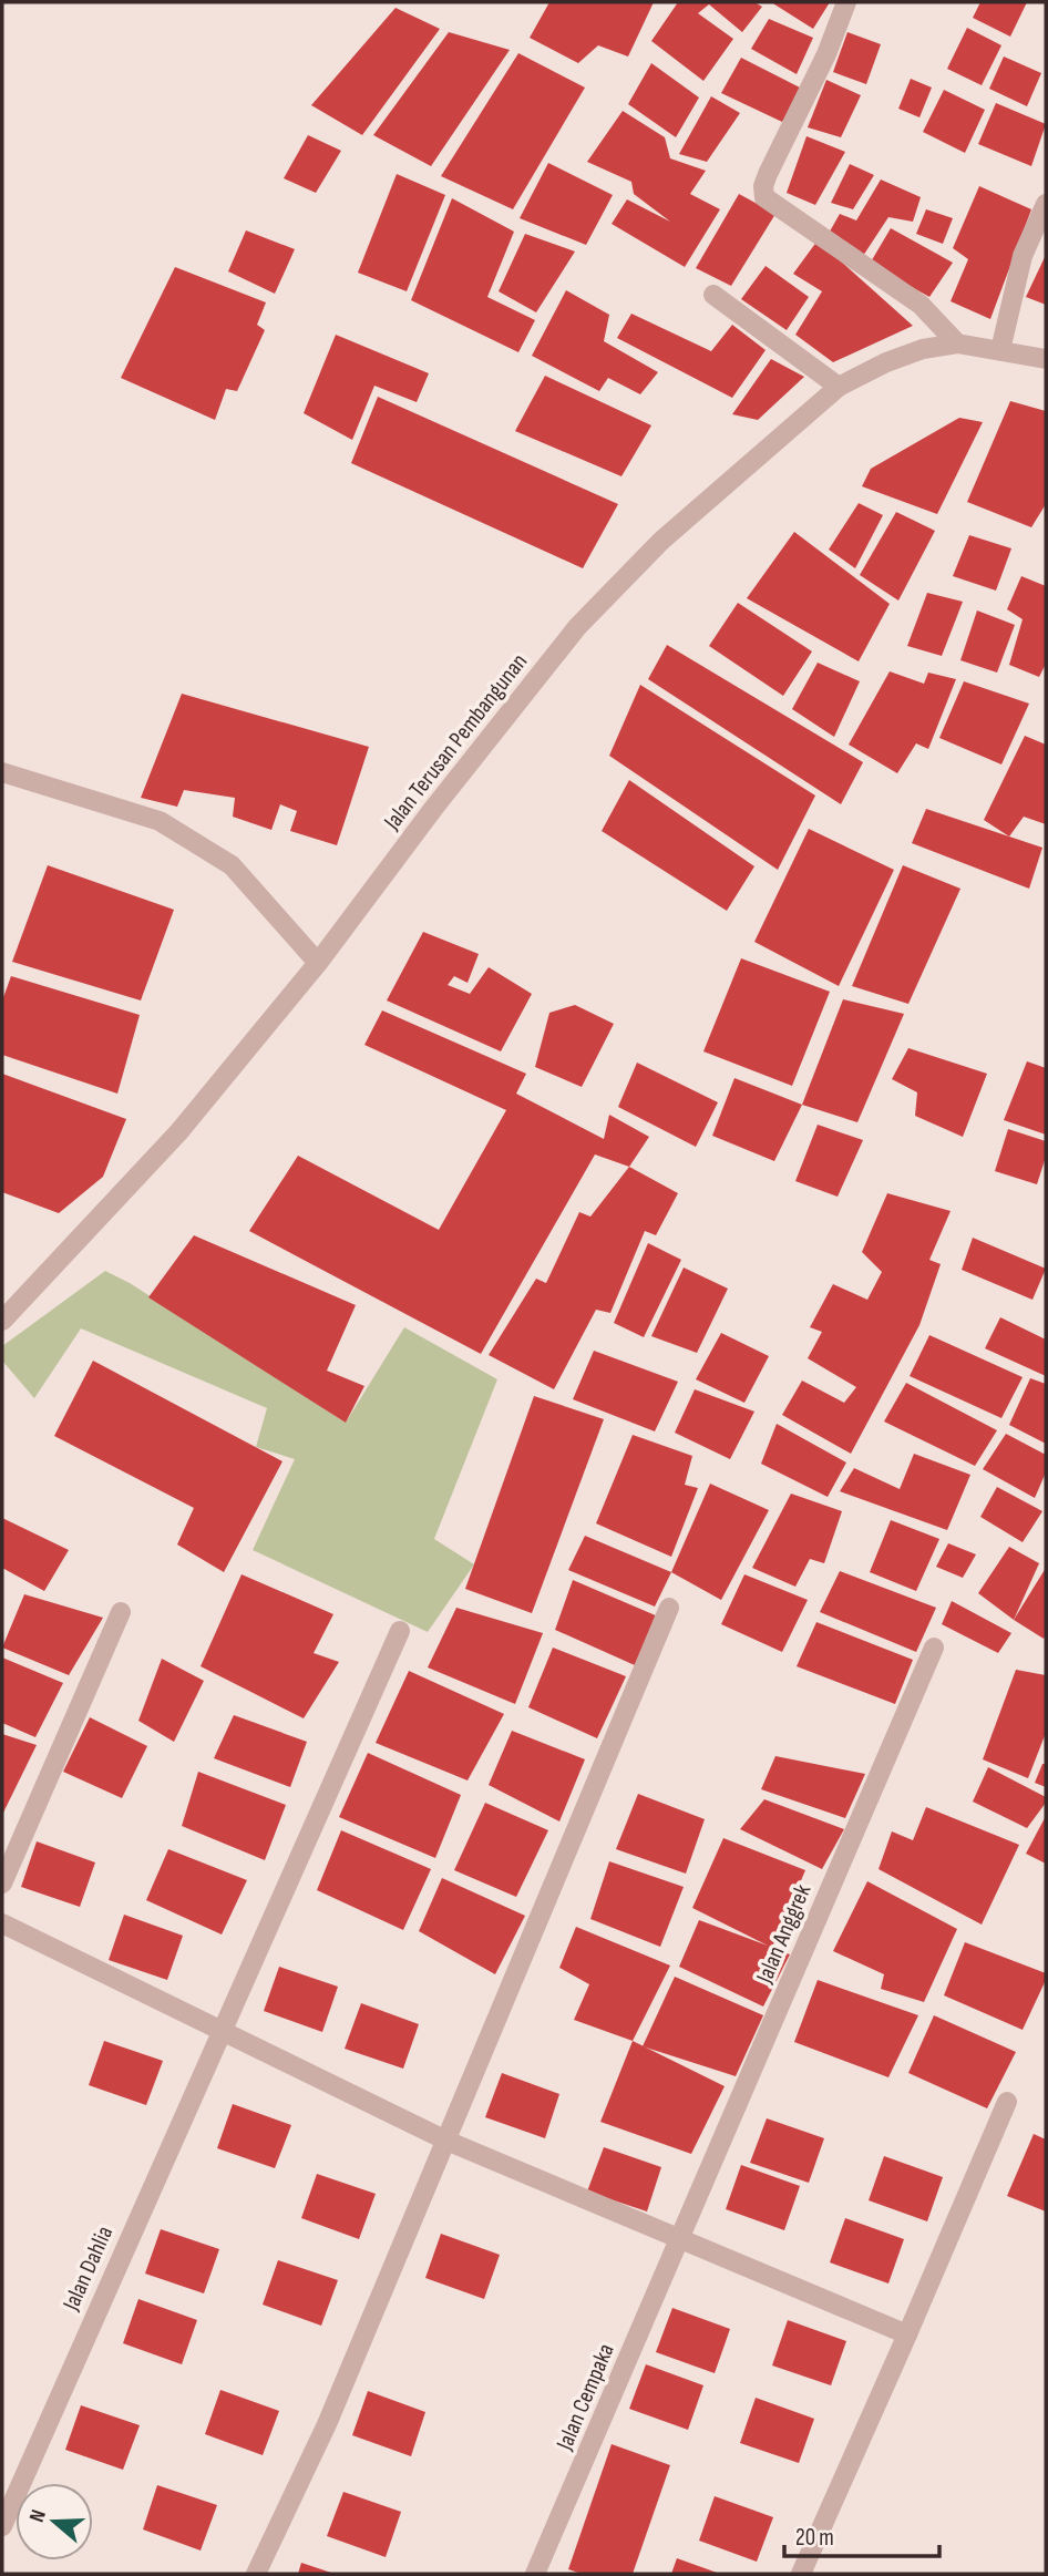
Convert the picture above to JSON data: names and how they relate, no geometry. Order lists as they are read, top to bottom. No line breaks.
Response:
{"streets":{"street":["Jalan Terusan Pembangunan","Jalan Anggrek","Jalan Dahlia","Jalan Cempaka"]},"crossings":[["Jalan Anggrek","Jalan Cempaka"]],"scale_bar":"20 m","north":"left"}
